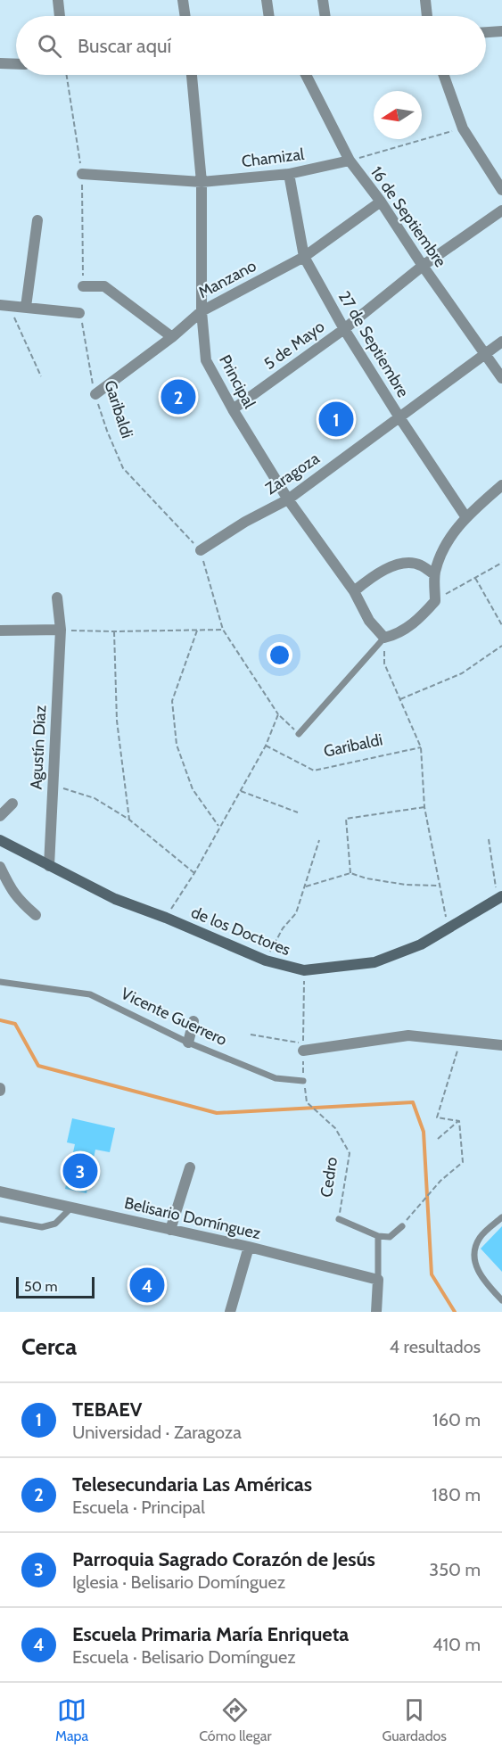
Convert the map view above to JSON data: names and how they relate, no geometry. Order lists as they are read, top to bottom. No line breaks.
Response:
{"streets":{"street":["Chamizal","16 de Septiembre","Manzano","27 de Septiembre","5 de Mayo","Principal","Zaragoza","Agustín Díaz","de los Doctores","Belisario Domínguez"],"lane":["Vicente Guerrero","Cedro"],"path":["Garibaldi"]},"crossings":[["Chamizal","16 de Septiembre"],["Chamizal","27 de Septiembre"],["Chamizal","Principal"],["16 de Septiembre","Manzano"],["16 de Septiembre","5 de Mayo"],["16 de Septiembre","Zaragoza"],["Manzano","27 de Septiembre"],["Manzano","Principal"],["Manzano","Garibaldi"],["27 de Septiembre","5 de Mayo"],["27 de Septiembre","Zaragoza"],["5 de Mayo","Principal"],["Principal","Zaragoza"],["Garibaldi","Zaragoza"],["Agustín Díaz","de los Doctores"],["Vicente Guerrero","Cedro"]],"scale_bar":"50 m","north":"left","page":{"search":"Buscar aquí","pins":["2","1","3","4"],"scale":"50 m","heading":["Cerca","4 resultados"],"list":[{"mark":"1","name":"TEBAEV","note":"Universidad · Zaragoza","value":"160 m"},{"mark":"2","name":"Telesecundaria Las Américas","note":"Escuela · Principal","value":"180 m"},{"mark":"3","name":"Parroquia Sagrado Corazón de Jesús","note":"Iglesia · Belisario Domínguez","value":"350 m"},{"mark":"4","name":"Escuela Primaria María Enriqueta","note":"Escuela · Belisario Domínguez","value":"410 m"}],"nav":["Mapa","Cómo llegar","Guardados"]}}
